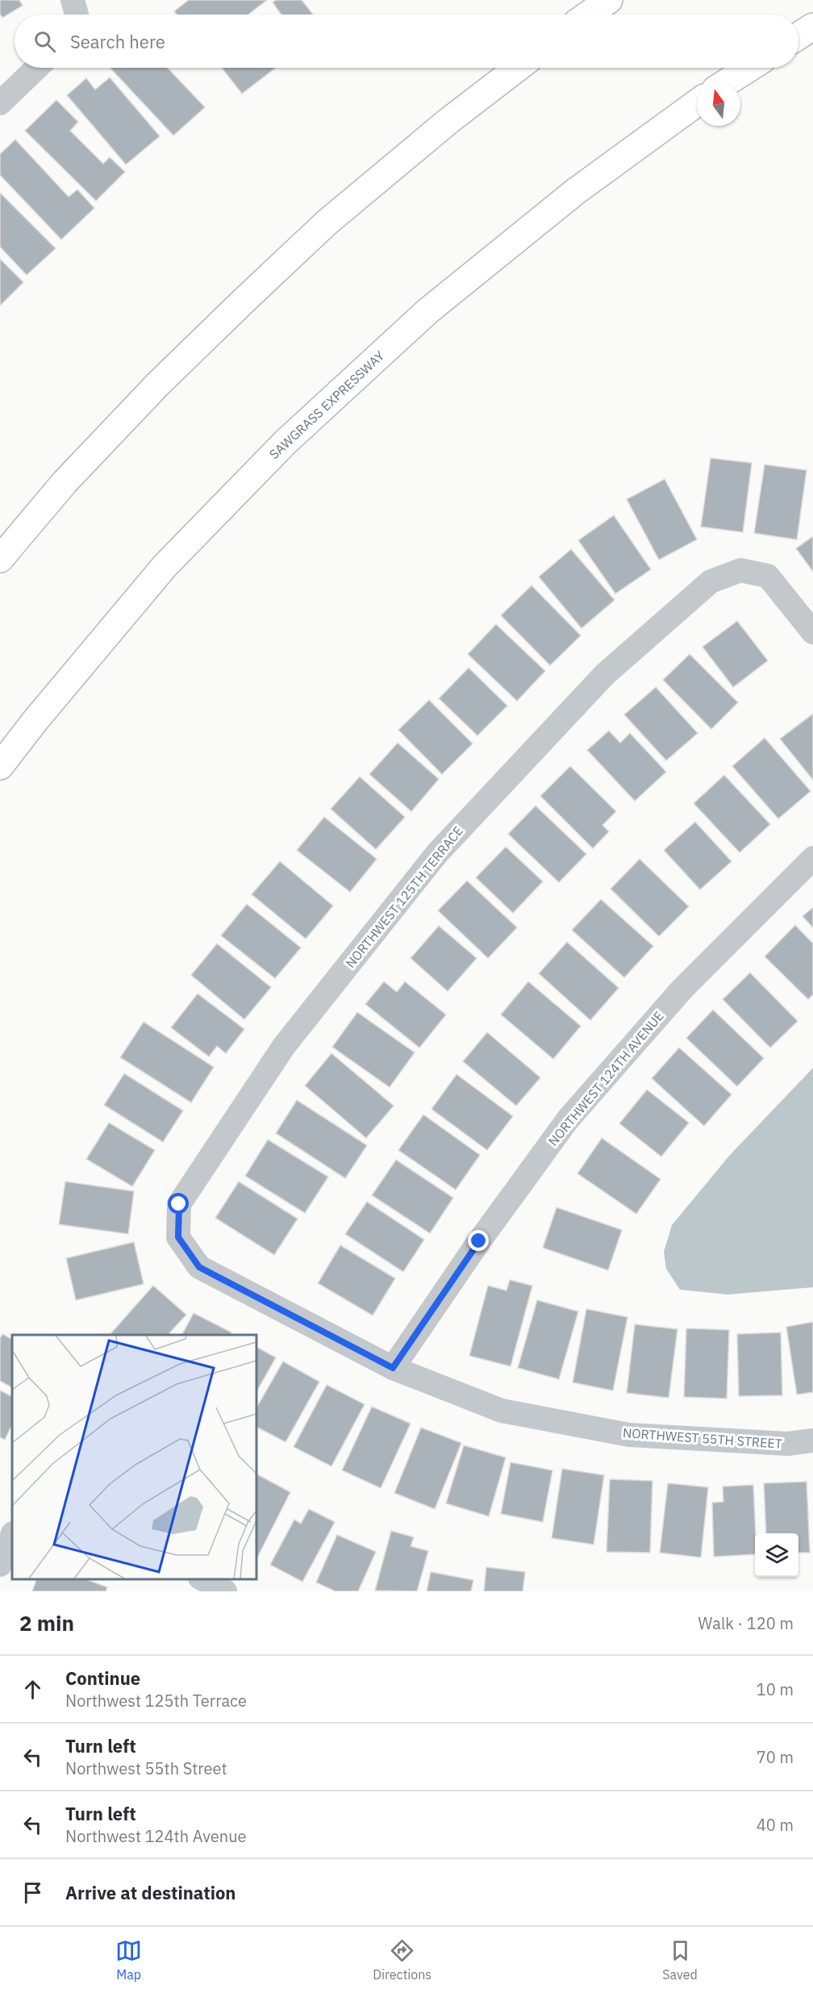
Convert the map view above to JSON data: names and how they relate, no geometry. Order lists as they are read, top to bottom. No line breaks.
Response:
{"streets":{"highway":["SAWGRASS EXPRESSWAY"],"street":["NORTHWEST 125TH TERRACE","NORTHWEST 124TH AVENUE","NORTHWEST 55TH STREET"]},"crossings":[["NORTHWEST 125TH TERRACE","NORTHWEST 55TH STREET"],["NORTHWEST 124TH AVENUE","NORTHWEST 55TH STREET"]],"north":"top","page":{"search":"Search here","heading":["2 min","Walk · 120 m"],"list":[["Continue","Northwest 125th Terrace","10 m"],["Turn left","Northwest 55th Street","70 m"],["Turn left","Northwest 124th Avenue","40 m"],"Arrive at destination"],"nav":["Map","Directions","Saved"]}}
